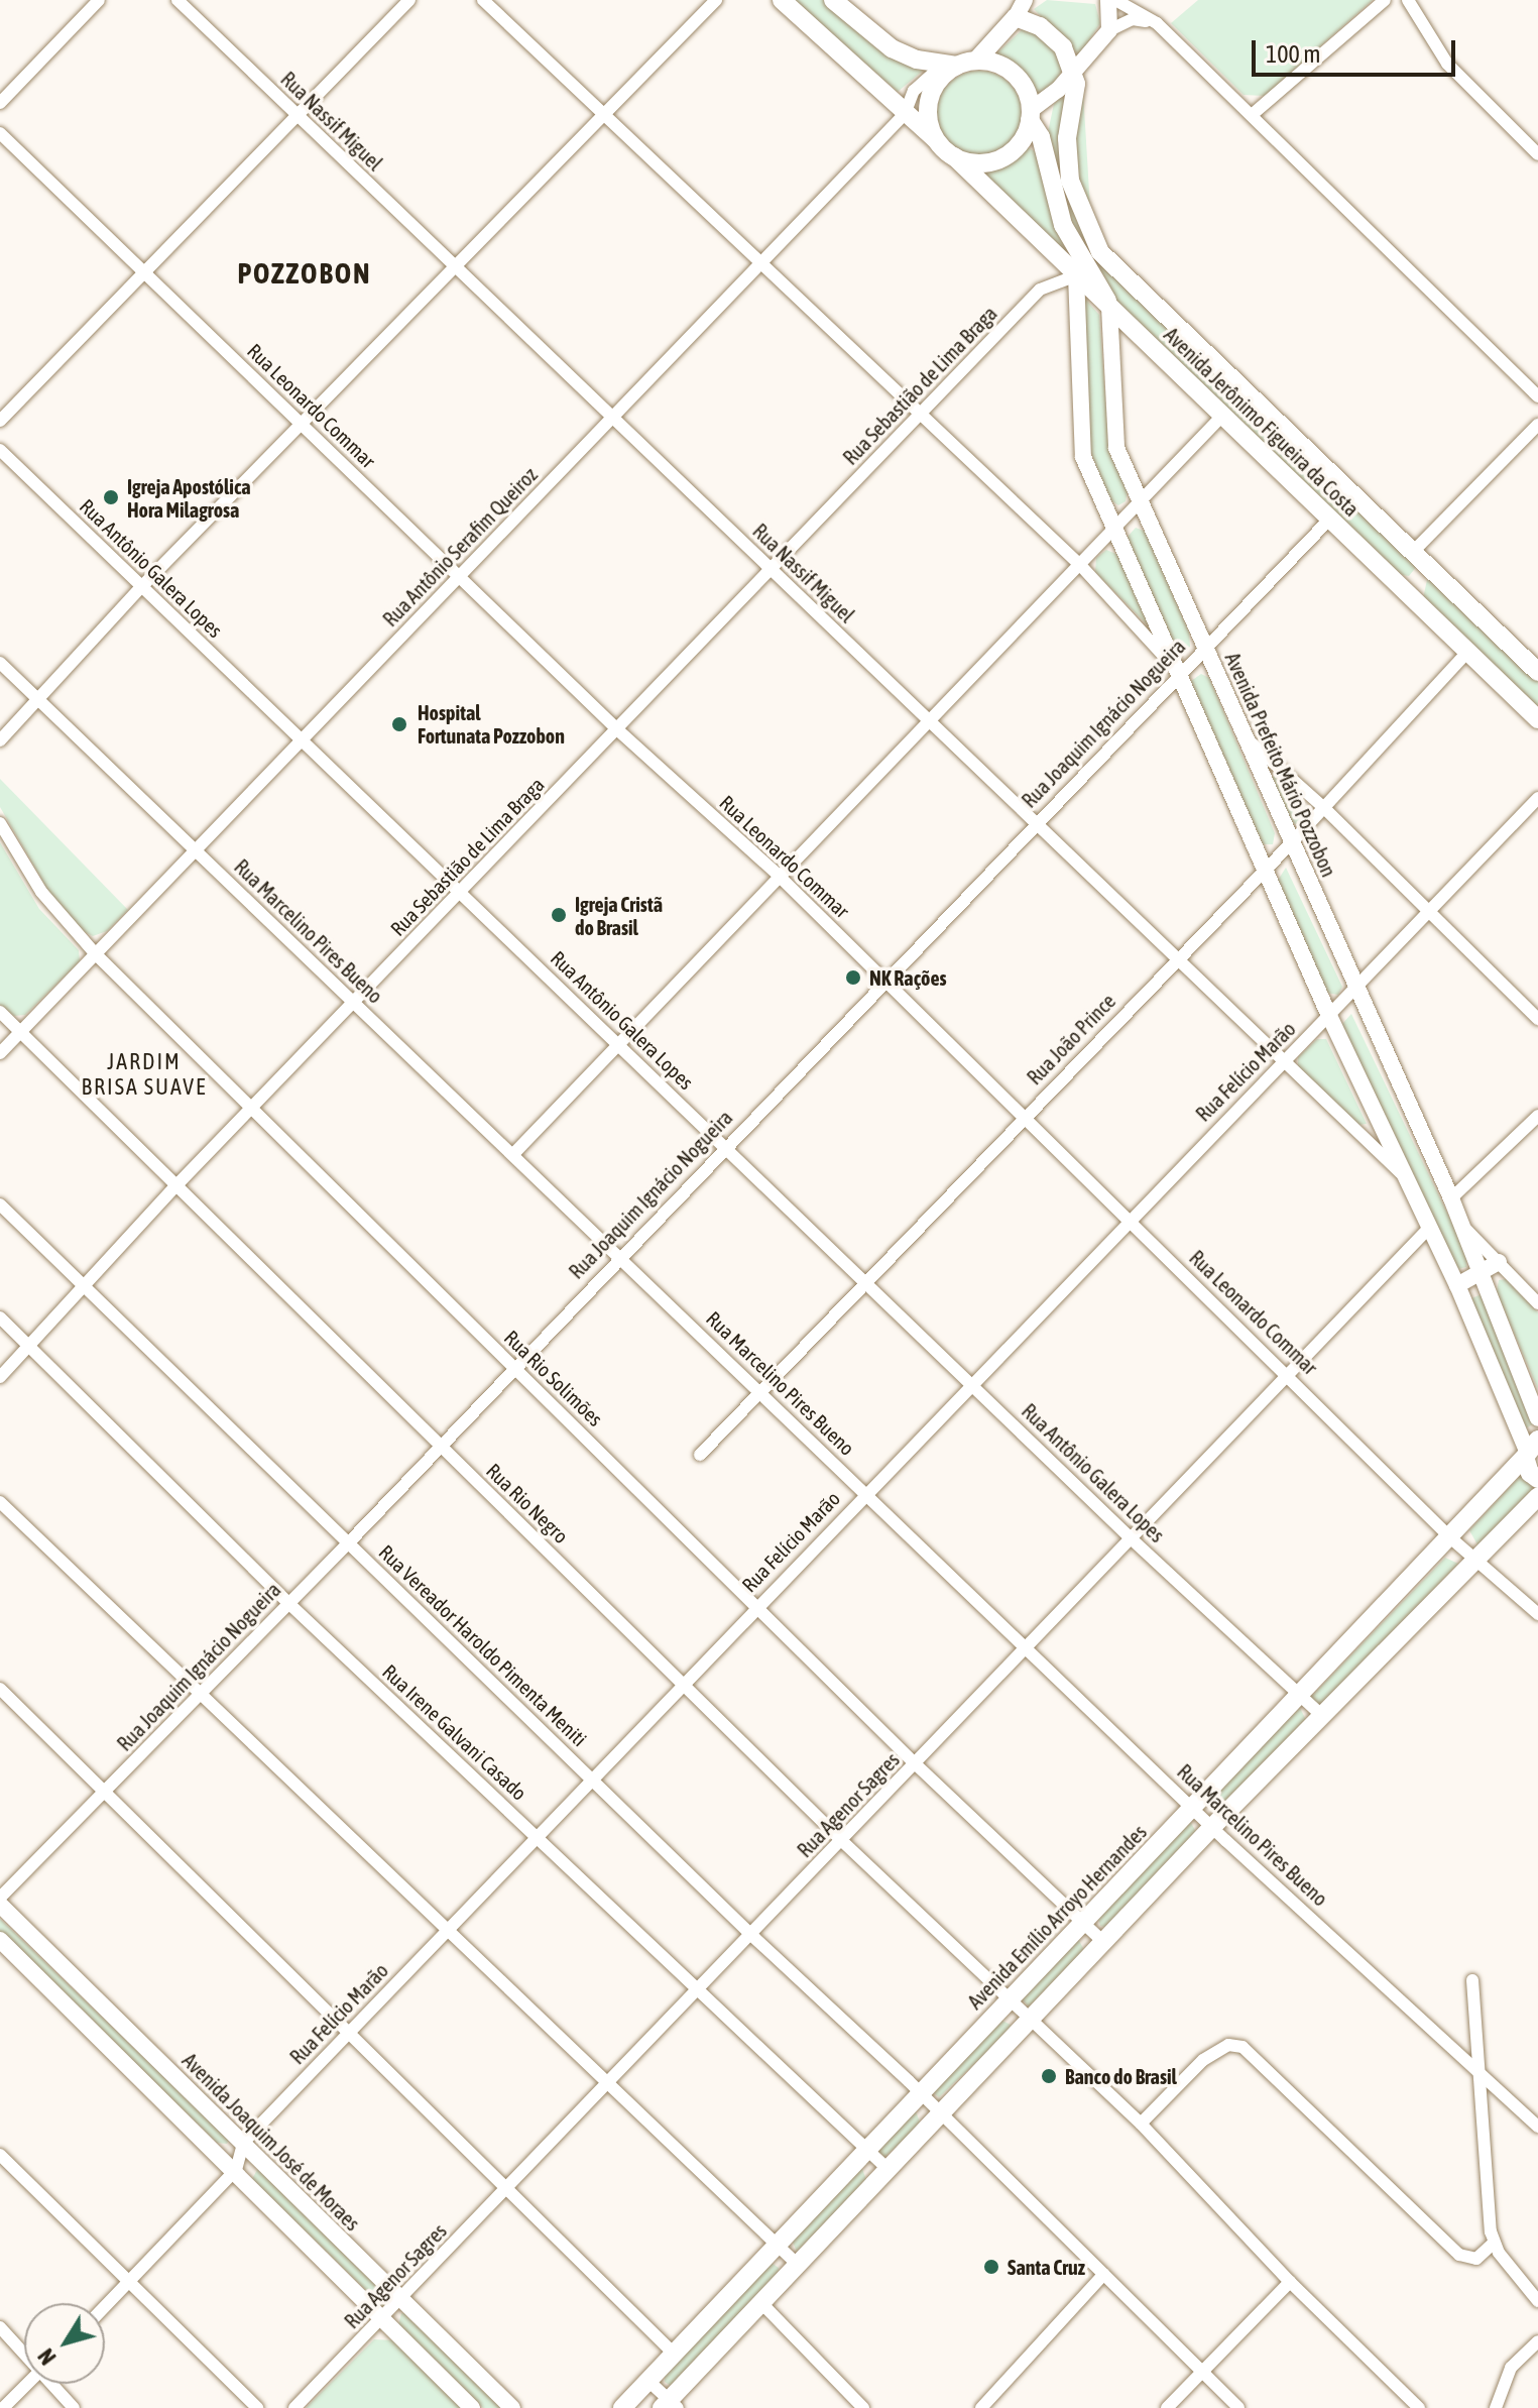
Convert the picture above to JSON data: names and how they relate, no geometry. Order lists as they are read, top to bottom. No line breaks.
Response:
{"streets":{"main road":["Avenida Jerônimo Figueira da Costa","Avenida Prefeito Mário Pozzobon","Avenida Emílio Arroyo Hernandes"],"street":["Rua Nassif Miguel","Rua Sebastião de Lima Braga","Rua Leonardo Commar","Rua Antônio Serafim Queiroz","Rua Antônio Galera Lopes","Rua Joaquim Ignácio Nogueira","Rua Marcelino Pires Bueno","Rua João Prince","Rua Felício Marão","Rua Rio Solimões","Rua Rio Negro","Rua Vereador Haroldo Pimenta Meniti","Rua Irene Galvani Casado","Rua Agenor Sagres","Avenida Joaquim José de Moraes"]},"crossings":[["Rua Nassif Miguel","Rua Sebastião de Lima Braga"],["Rua Nassif Miguel","Rua Antônio Serafim Queiroz"],["Rua Nassif Miguel","Rua Joaquim Ignácio Nogueira"],["Rua Nassif Miguel","Rua João Prince"],["Rua Nassif Miguel","Rua Felício Marão"],["Rua Sebastião de Lima Braga","Rua Leonardo Commar"],["Rua Sebastião de Lima Braga","Avenida Jerônimo Figueira da Costa"],["Rua Sebastião de Lima Braga","Rua Antônio Galera Lopes"],["Rua Sebastião de Lima Braga","Rua Marcelino Pires Bueno"],["Rua Sebastião de Lima Braga","Rua Rio Solimões"],["Rua Sebastião de Lima Braga","Rua Rio Negro"],["Rua Sebastião de Lima Braga","Rua Vereador Haroldo Pimenta Meniti"],["Rua Sebastião de Lima Braga","Rua Irene Galvani Casado"],["Rua Leonardo Commar","Rua Antônio Serafim Queiroz"],["Rua Leonardo Commar","Rua Joaquim Ignácio Nogueira"],["Rua Leonardo Commar","Rua João Prince"],["Rua Leonardo Commar","Rua Felício Marão"],["Rua Leonardo Commar","Rua Agenor Sagres"],["Rua Leonardo Commar","Avenida Emílio Arroyo Hernandes"],["Avenida Jerônimo Figueira da Costa","Rua Antônio Serafim Queiroz"],["Avenida Jerônimo Figueira da Costa","Rua Joaquim Ignácio Nogueira"],["Avenida Jerônimo Figueira da Costa","Avenida Prefeito Mário Pozzobon"],["Avenida Jerônimo Figueira da Costa","Rua João Prince"],["Rua Antônio Serafim Queiroz","Rua Antônio Galera Lopes"],["Rua Antônio Serafim Queiroz","Avenida Prefeito Mário Pozzobon"],["Rua Antônio Serafim Queiroz","Rua Marcelino Pires Bueno"],["Rua Antônio Serafim Queiroz","Rua Rio Solimões"],["Rua Antônio Serafim Queiroz","Rua Rio Negro"],["Rua Antônio Galera Lopes","Rua Joaquim Ignácio Nogueira"],["Rua Antônio Galera Lopes","Rua João Prince"],["Rua Antônio Galera Lopes","Rua Felício Marão"],["Rua Antônio Galera Lopes","Rua Agenor Sagres"],["Rua Antônio Galera Lopes","Avenida Emílio Arroyo Hernandes"],["Rua Joaquim Ignácio Nogueira","Avenida Prefeito Mário Pozzobon"],["Rua Joaquim Ignácio Nogueira","Rua Marcelino Pires Bueno"],["Rua Joaquim Ignácio Nogueira","Rua Rio Solimões"],["Rua Joaquim Ignácio Nogueira","Rua Rio Negro"],["Rua Joaquim Ignácio Nogueira","Rua Vereador Haroldo Pimenta Meniti"],["Rua Joaquim Ignácio Nogueira","Rua Irene Galvani Casado"],["Avenida Prefeito Mário Pozzobon","Rua João Prince"],["Avenida Prefeito Mário Pozzobon","Rua Felício Marão"],["Rua Marcelino Pires Bueno","Rua João Prince"],["Rua Marcelino Pires Bueno","Rua Felício Marão"],["Rua Marcelino Pires Bueno","Rua Agenor Sagres"],["Rua Marcelino Pires Bueno","Avenida Emílio Arroyo Hernandes"],["Rua Felício Marão","Rua Rio Solimões"],["Rua Felício Marão","Rua Rio Negro"],["Rua Felício Marão","Rua Vereador Haroldo Pimenta Meniti"],["Rua Felício Marão","Rua Irene Galvani Casado"],["Rua Felício Marão","Avenida Joaquim José de Moraes"],["Rua Rio Solimões","Rua Agenor Sagres"],["Rua Rio Solimões","Avenida Emílio Arroyo Hernandes"],["Rua Rio Negro","Rua Agenor Sagres"],["Rua Rio Negro","Avenida Emílio Arroyo Hernandes"],["Rua Vereador Haroldo Pimenta Meniti","Rua Agenor Sagres"],["Rua Vereador Haroldo Pimenta Meniti","Avenida Emílio Arroyo Hernandes"],["Rua Irene Galvani Casado","Rua Agenor Sagres"],["Rua Irene Galvani Casado","Avenida Emílio Arroyo Hernandes"],["Rua Agenor Sagres","Avenida Joaquim José de Moraes"]],"districts":["POZZOBON","JARDIM BRISA SUAVE"],"places":["Igreja Apostólica Hora Milagrosa","Hospital Fortunata Pozzobon","Igreja Cristã do Brasil","NK Rações","Banco do Brasil","Santa Cruz"],"scale_bar":"100 m","north":"bottom left"}
